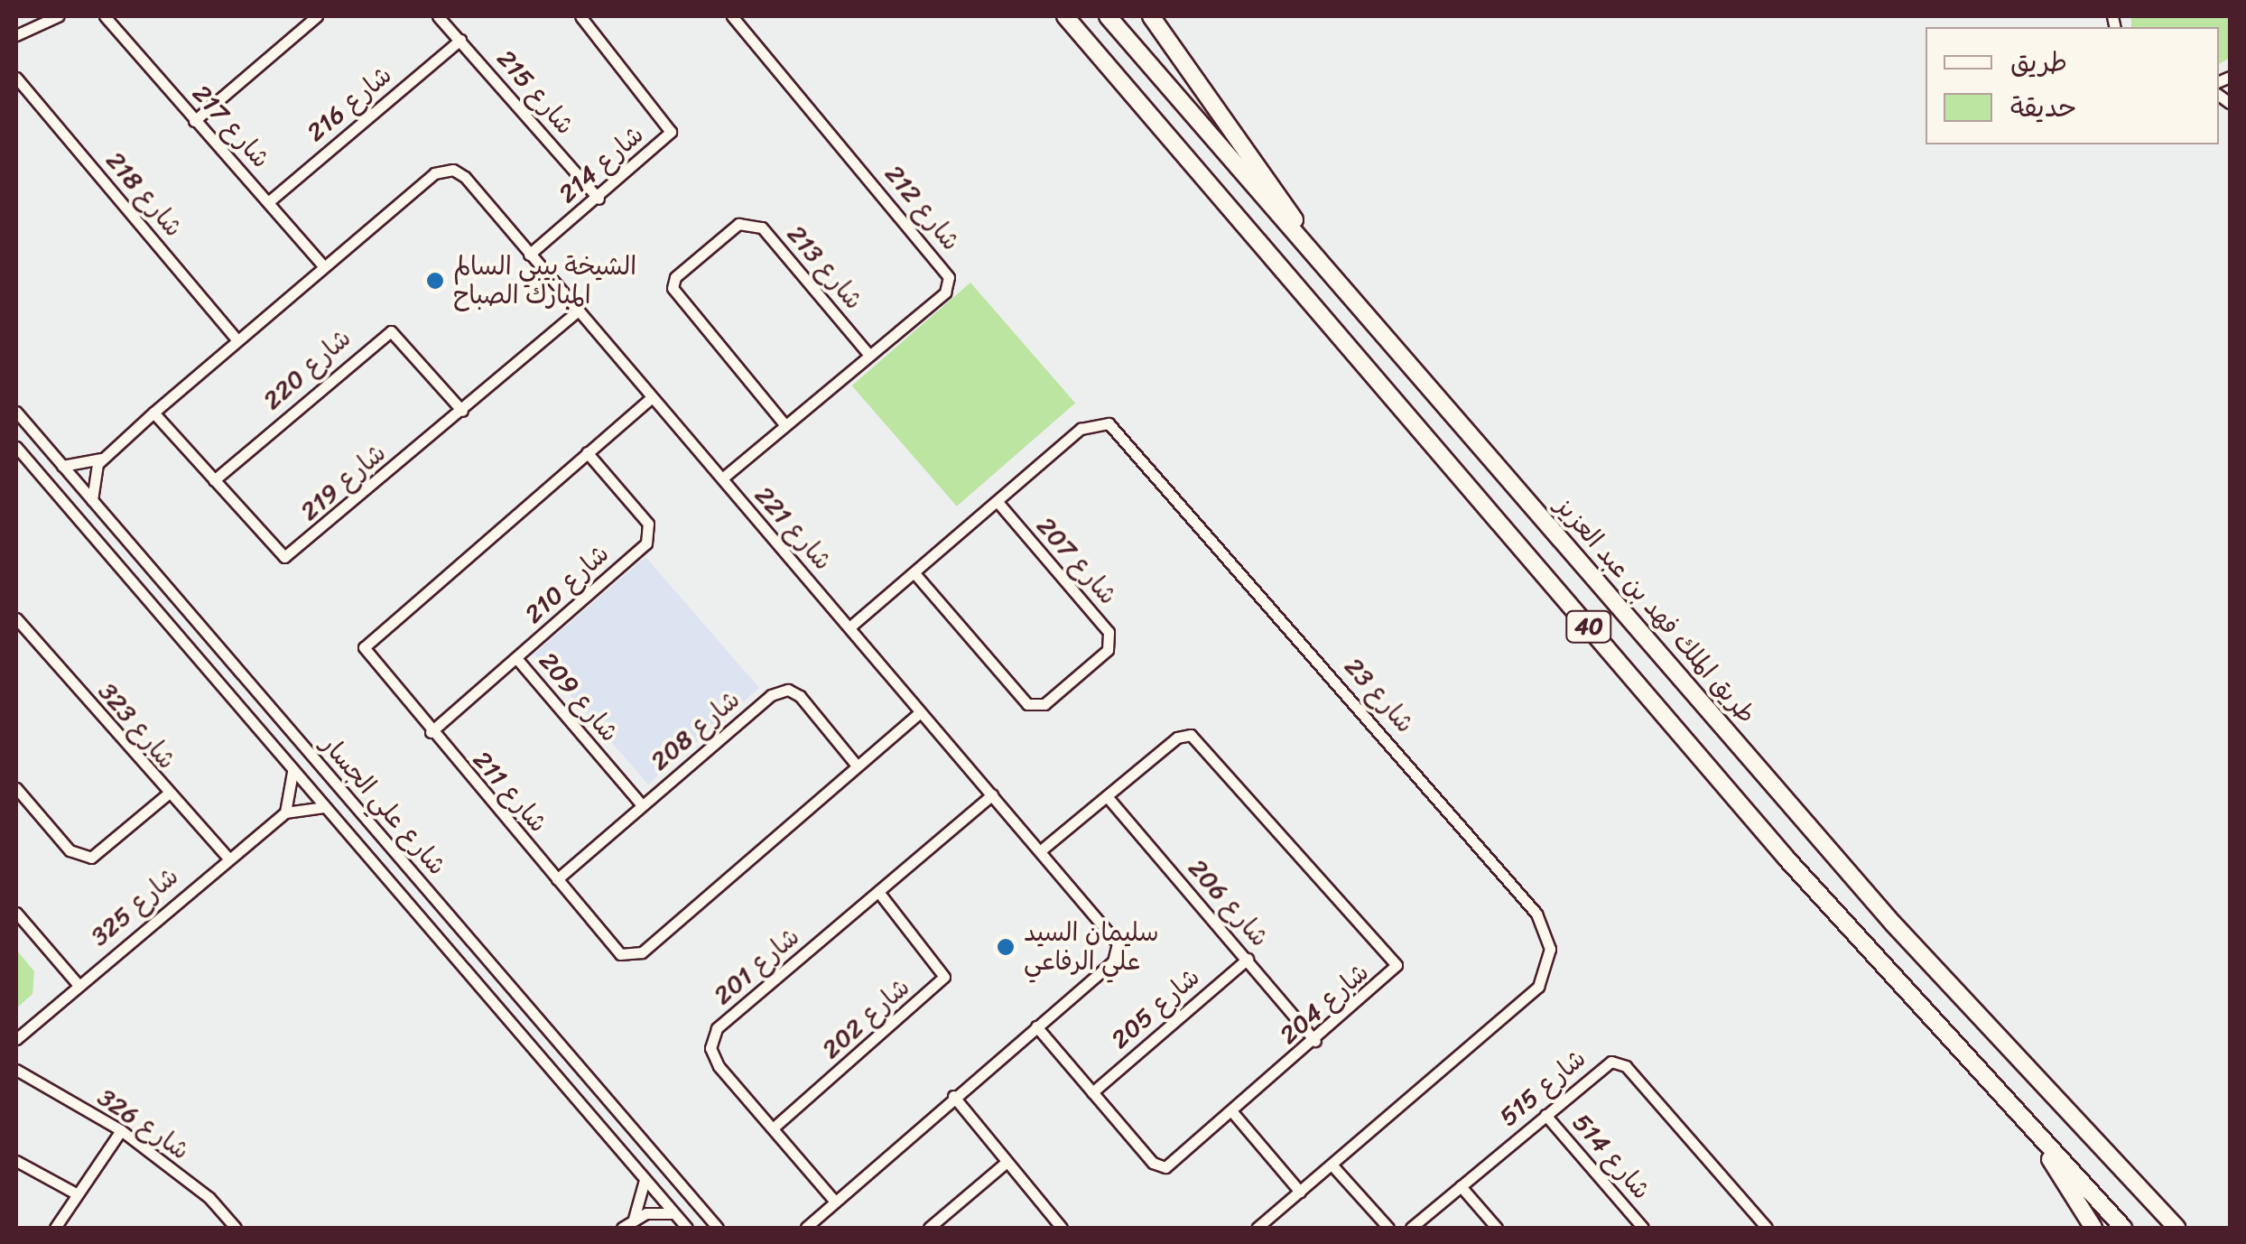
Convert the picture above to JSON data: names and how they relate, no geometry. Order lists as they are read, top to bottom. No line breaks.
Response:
{"streets":{"highway":["طريق الملك فهد بن عبد العزيز","40"],"street":["شارع 215","شارع 216","شارع 217","شارع 214","شارع 218","شارع 212","شارع 213","شارع 220","شارع 219","شارع 221","شارع 207","شارع 210","شارع 23","شارع 209","شارع 323","شارع 208","شارع 211","شارع علي الجسار","شارع 206","شارع 325","شارع 201","شارع 204","شارع 205","شارع 202","شارع 515","شارع 326","شارع 514"]},"crossings":[["شارع 215","شارع 216"],["شارع 215","شارع 214"],["شارع 216","شارع 217"],["شارع 217","شارع 221"],["شارع 214","شارع 221"],["شارع 218","شارع 221"],["شارع 212","شارع 213"],["شارع 212","شارع 221"],["شارع 220","شارع 219"],["شارع 219","شارع 221"],["شارع 221","شارع 23"],["شارع 221","شارع 211"],["شارع 221","شارع 201"],["شارع 221","شارع 204"],["شارع 207","شارع 23"],["شارع 210","شارع 209"],["شارع 210","شارع 211"],["شارع 209","شارع 208"],["شارع 323","شارع 325"],["شارع 208","شارع 211"],["شارع 206","شارع 204"],["شارع 206","شارع 205"],["شارع 201","شارع 202"],["شارع 204","شارع 205"],["شارع 515","شارع 514"]],"places":["الشيخة بيبي السالم المبارك الصباح","سليمان السيد علي الرفاعي"],"legend":["طريق","حديقة"]}
